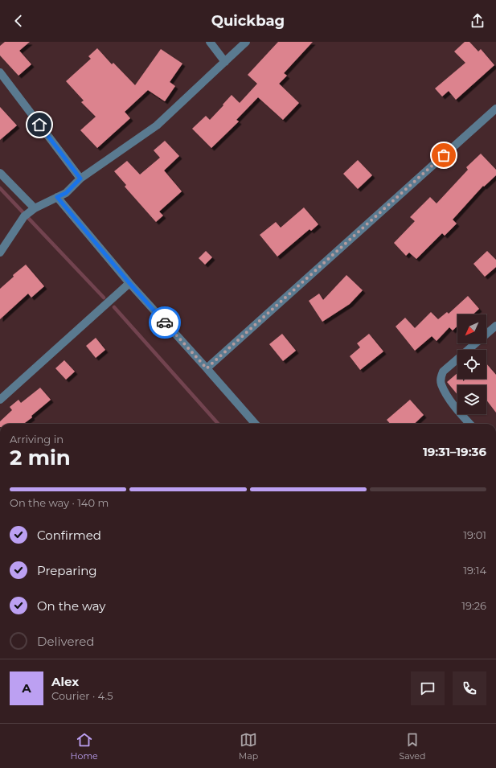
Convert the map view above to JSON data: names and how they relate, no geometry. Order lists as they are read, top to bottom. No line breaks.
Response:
{"north":"bottom left","page":{"header":"Quickbag","heading":["2 min","Arriving in","19:31–19:36"],"panel":["Alex","Courier · 4.5"],"bar":"On the way · 140 m","list":[["Confirmed","19:01"],["Preparing","19:14"],["On the way","19:26"],"Delivered"],"round":"A","tabs":["Home","Map","Saved"]}}
